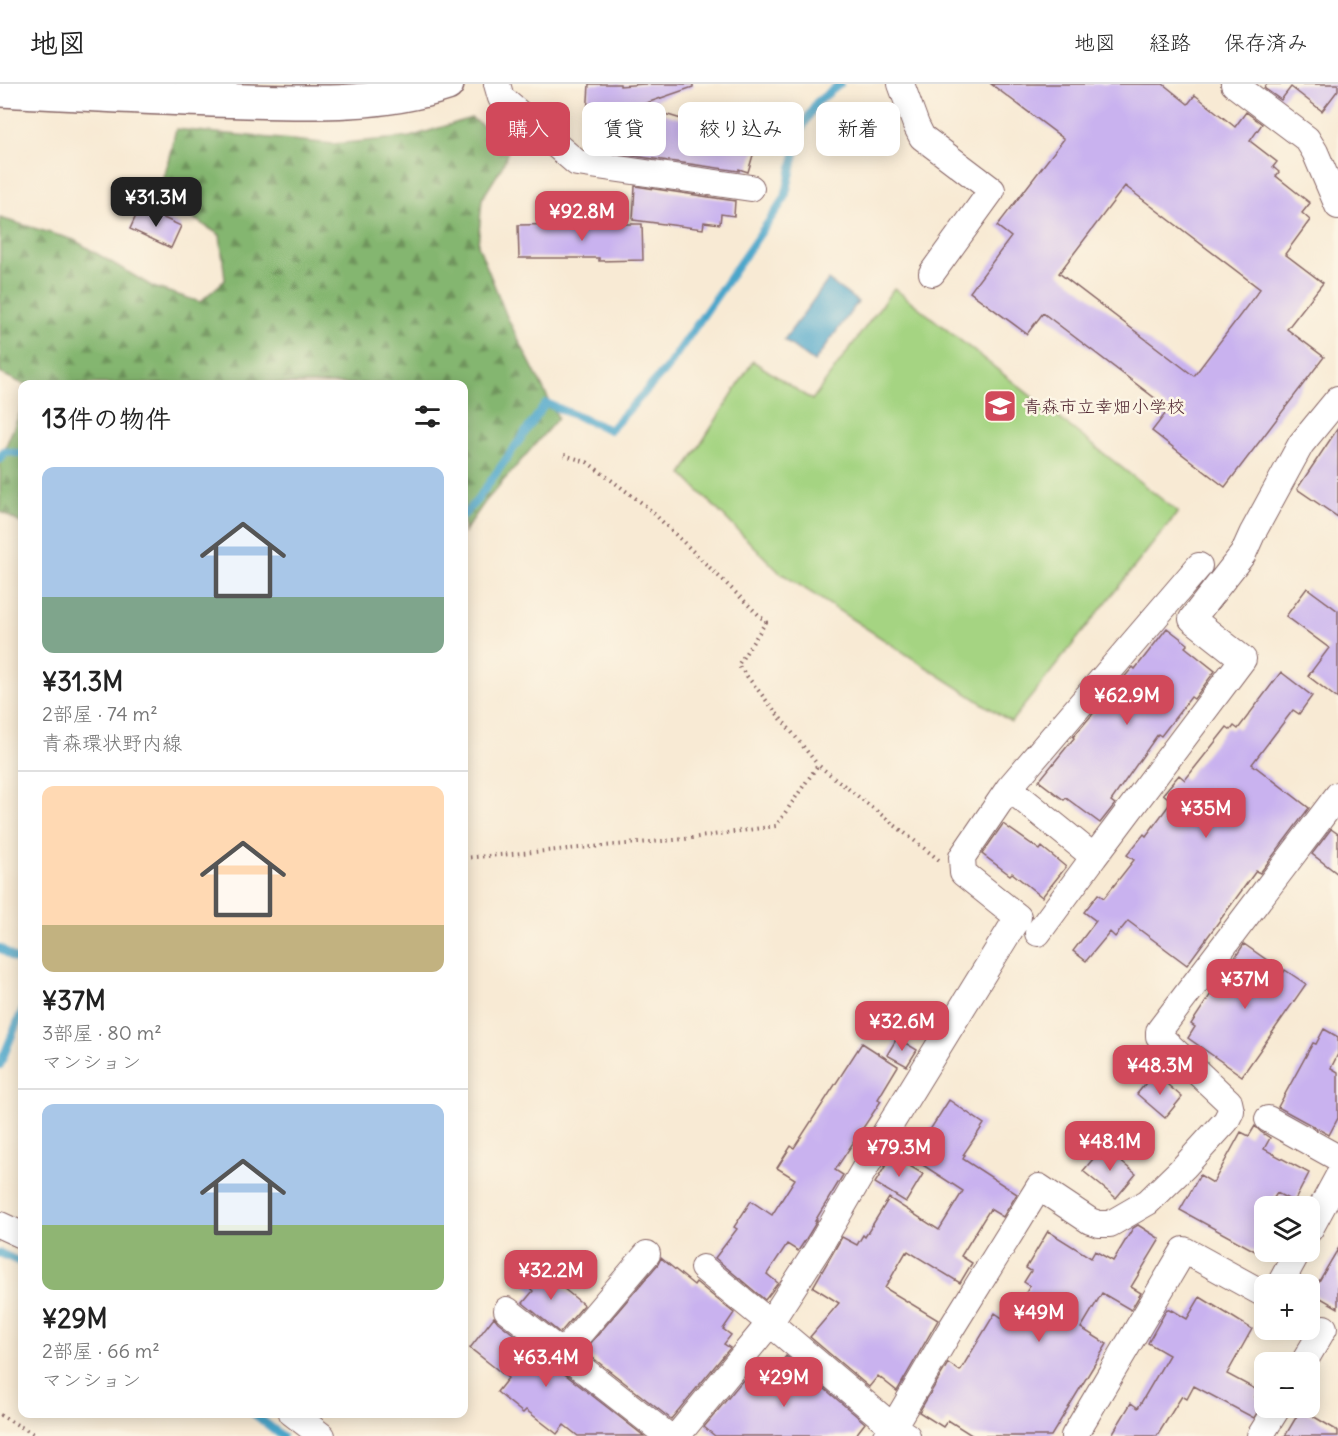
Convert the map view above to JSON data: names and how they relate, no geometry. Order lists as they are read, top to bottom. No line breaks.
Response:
{"places":{"school or university":["青森市立幸畑小学校"]},"page":{"header":"地図","nav":["地図","経路","保存済み"],"chip":["購入","賃貸","絞り込み","新着"],"price":["¥31.3M","¥92.8M","¥62.9M","¥35M","¥37M","¥32.6M","¥48.3M","¥48.1M","¥79.3M","¥32.2M","¥49M","¥63.4M","¥29M"],"heading":"13件の物件","list":[{"name":"¥31.3M","note":"2部屋 · 74 m² · 青森環状野内線"},{"name":"¥37M","note":"3部屋 · 80 m² · マンション"},{"name":"¥29M","note":"2部屋 · 66 m² · マンション"}],"map_buttons":["+","−"]}}
